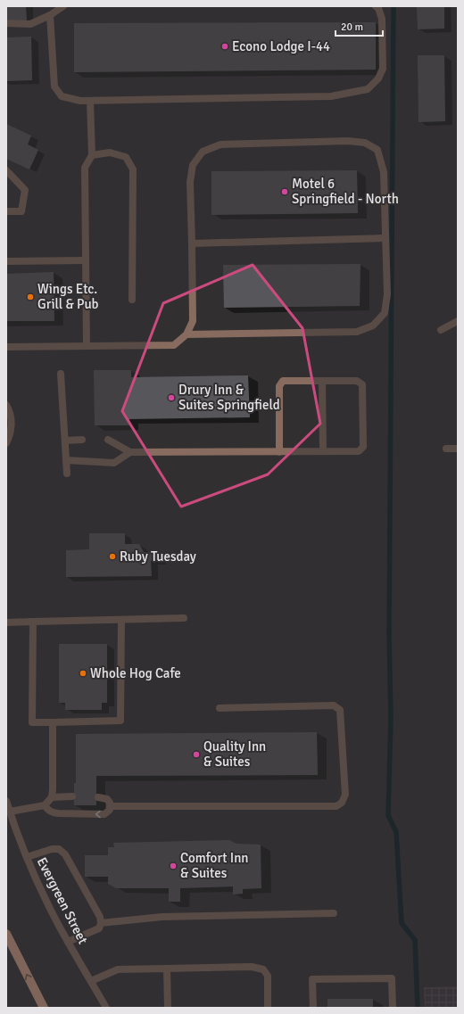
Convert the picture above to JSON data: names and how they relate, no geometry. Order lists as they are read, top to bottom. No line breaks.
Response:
{"streets":{"street":["Evergreen Street"]},"places":["Econo Lodge I-44","Motel 6 Springfield - North","Wings Etc. Grill & Pub","Drury Inn & Suites Springfield","Ruby Tuesday","Whole Hog Cafe","Quality Inn & Suites","Comfort Inn & Suites"],"scale_bar":"20 m"}
